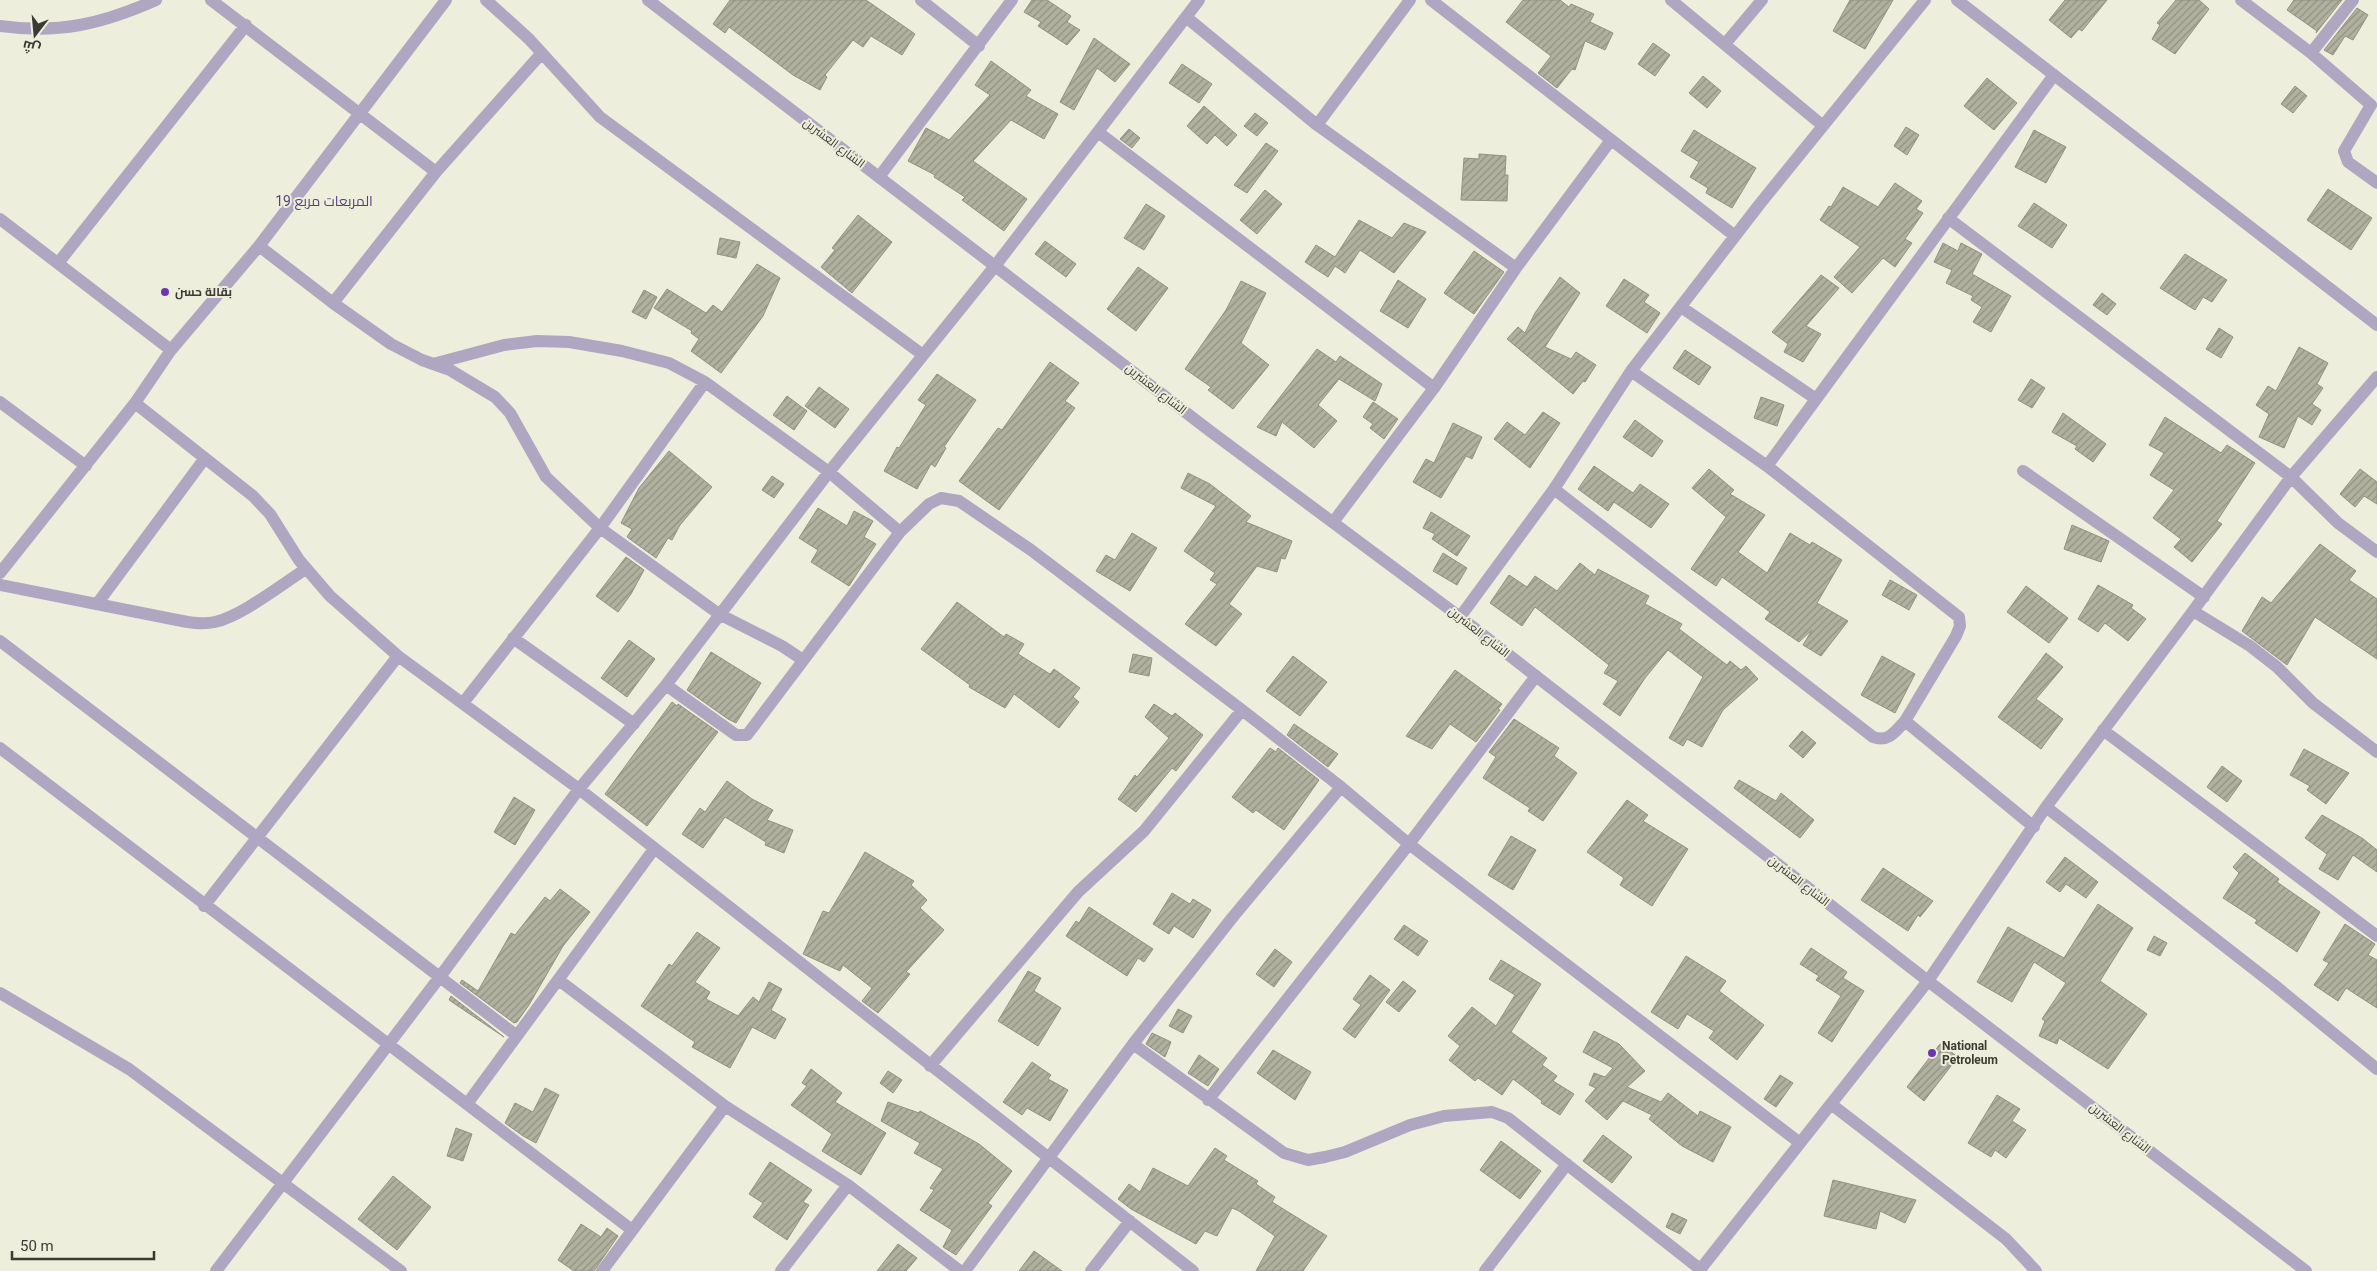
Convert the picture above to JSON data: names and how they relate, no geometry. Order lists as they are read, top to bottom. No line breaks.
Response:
{"streets":{"street":["الشارع العشرين"]},"districts":["المربعات مربع 19"],"places":["بقالة حسن","National Petroleum"],"scale_bar":"50 m","north":"bottom"}
